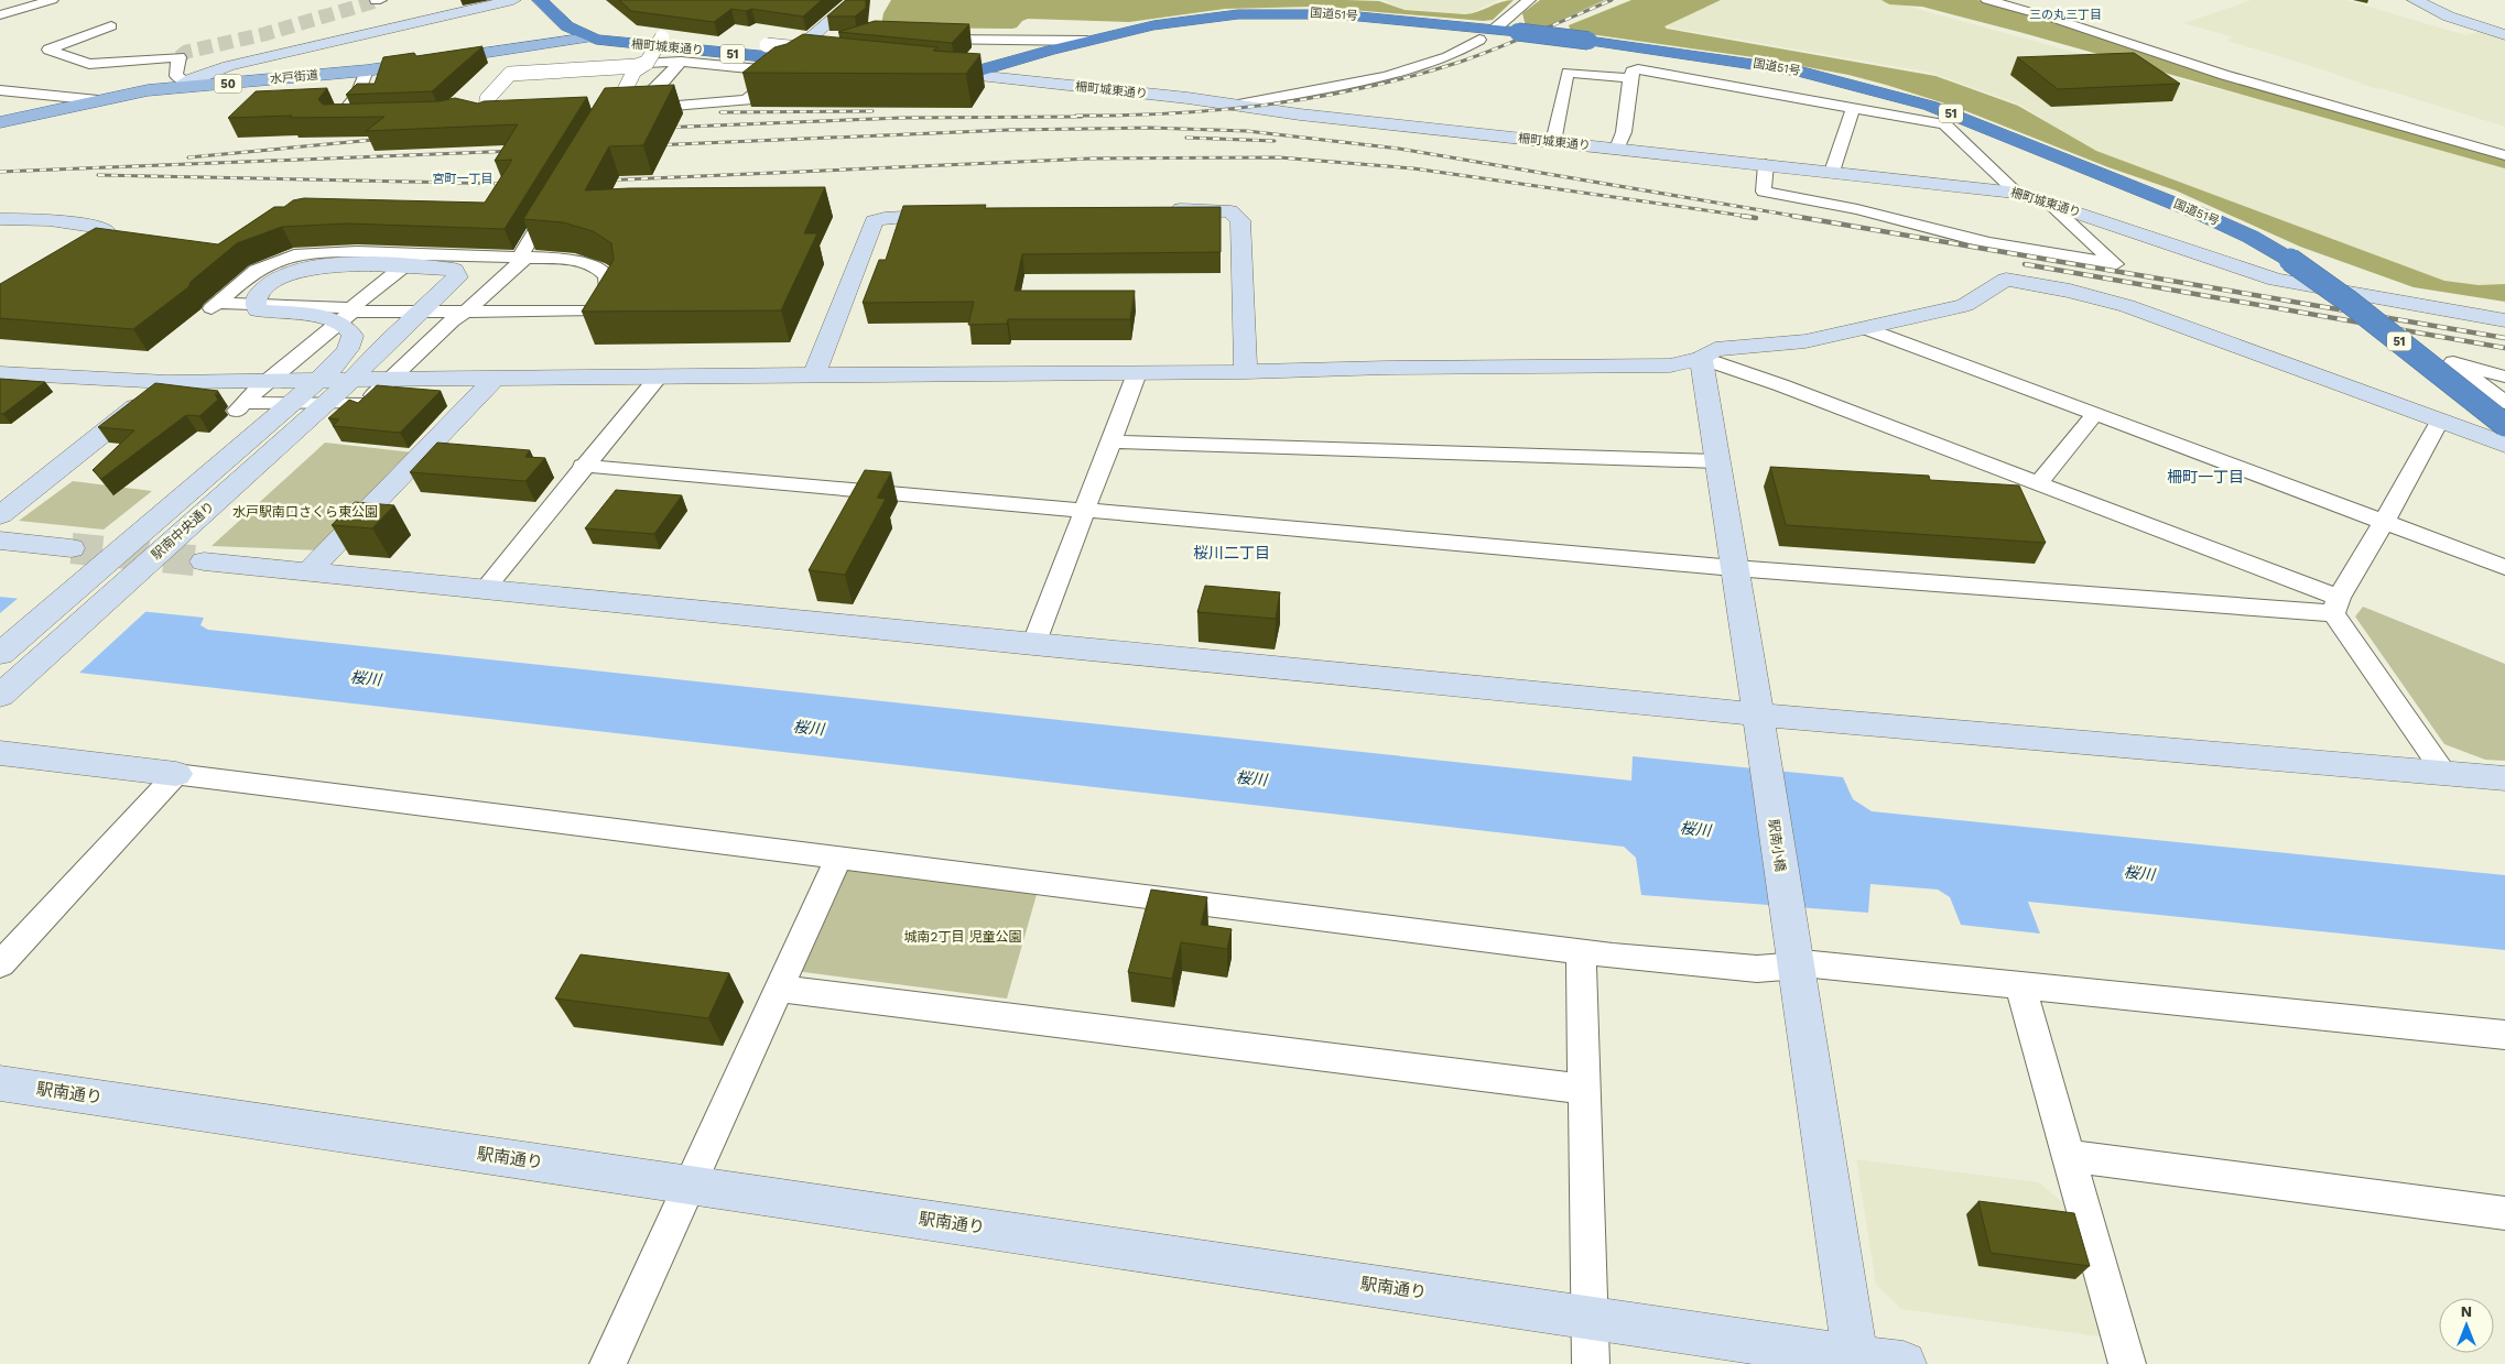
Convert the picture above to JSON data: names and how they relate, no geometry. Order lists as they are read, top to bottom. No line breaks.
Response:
{"streets":{"highway":["国道51号","柵町城東通り","51"],"main road":["水戸街道","50"],"street":["駅南中央通り","駅南小橋","駅南通り"]},"crossings":[["国道51号","柵町城東通り"],["柵町城東通り","水戸街道"],["駅南小橋","駅南通り"]],"districts":["三の丸三丁目","宮町一丁目","柵町一丁目","桜川二丁目"],"water":["桜川"],"parks":["水戸駅南口さくら東公園","城南2丁目 児童公園"],"north":"top"}
